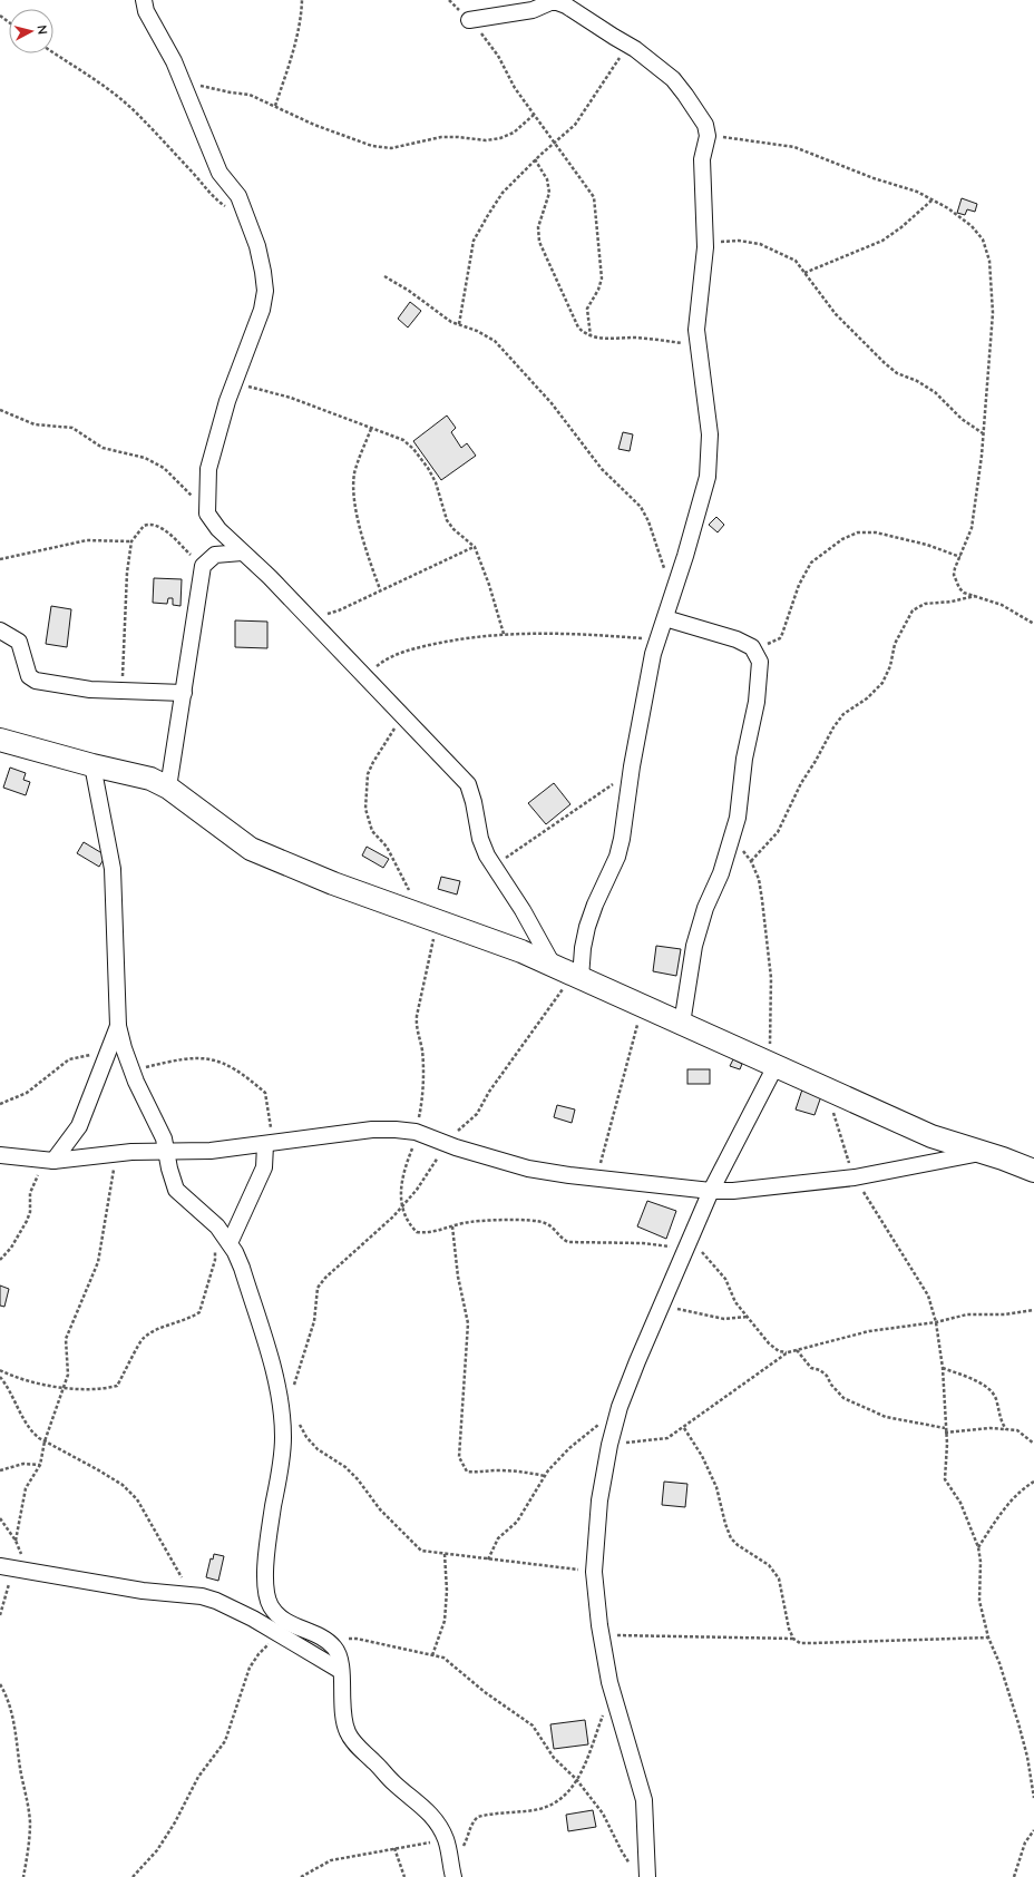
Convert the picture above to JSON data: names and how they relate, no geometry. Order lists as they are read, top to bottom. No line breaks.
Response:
{"north":"right"}
